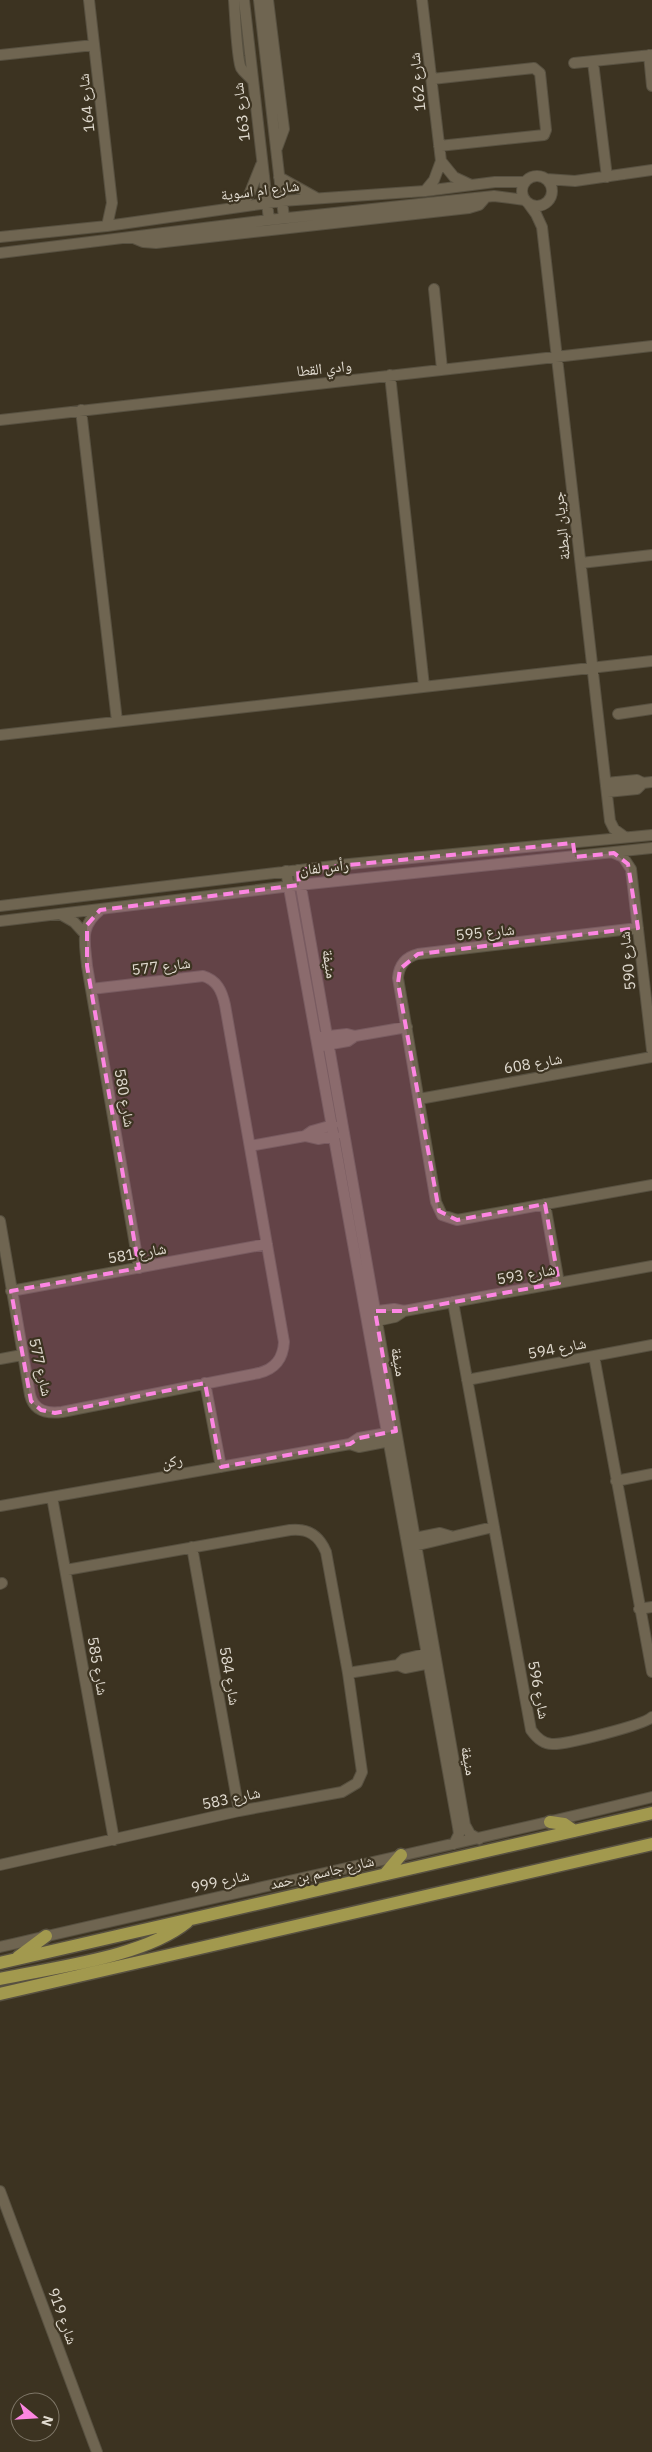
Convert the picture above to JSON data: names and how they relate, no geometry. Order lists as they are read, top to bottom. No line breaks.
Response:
{"streets":{"main road":["شارع جاسم بن حمد"],"street":["شارع 162","شارع 164","شارع 163","شارع ام اسوية","وادي القطا","جريان البطنة","رأس لفان","شارع 595","شارع 590","منيفة","شارع 577","شارع 608","شارع 580","شارع 581","شارع 593","شارع 594","ركن","شارع 585","شارع 584","شارع 596","شارع 583","شارع 999","شارع 919"]},"crossings":[["شارع 164","شارع ام اسوية"],["شارع 163","شارع ام اسوية"],["شارع ام اسوية","جريان البطنة"],["وادي القطا","جريان البطنة"],["رأس لفان","منيفة"],["شارع 595","شارع 590"],["شارع 595","شارع 608"],["منيفة","شارع 593"],["منيفة","ركن"],["منيفة","شارع 999"],["شارع 577","شارع 580"],["شارع 577","شارع 581"],["شارع 580","شارع 581"],["شارع 593","شارع 596"],["شارع 594","شارع 596"],["ركن","شارع 585"],["شارع 585","شارع 583"],["شارع 584","شارع 583"]],"north":"right"}
